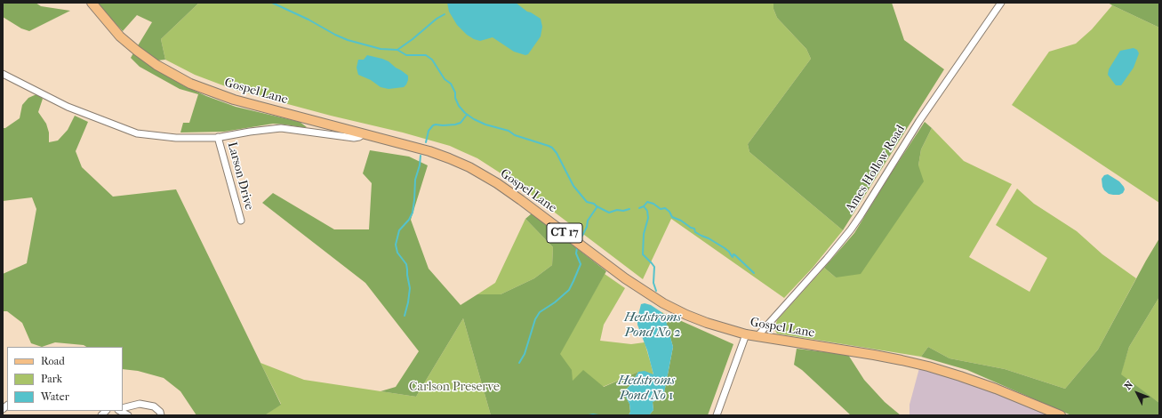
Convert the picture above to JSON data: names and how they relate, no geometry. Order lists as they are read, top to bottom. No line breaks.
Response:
{"streets":{"main road":["Gospel Lane","CT 17"],"street":["Ames Hollow Road","Larson Drive"]},"crossings":[["Gospel Lane","Ames Hollow Road"]],"water":["Hedstroms Pond No 2","Hedstroms Pond No 1"],"parks":["Carlson Preserve"],"legend":["Road","Park","Water"],"north":"top left"}
